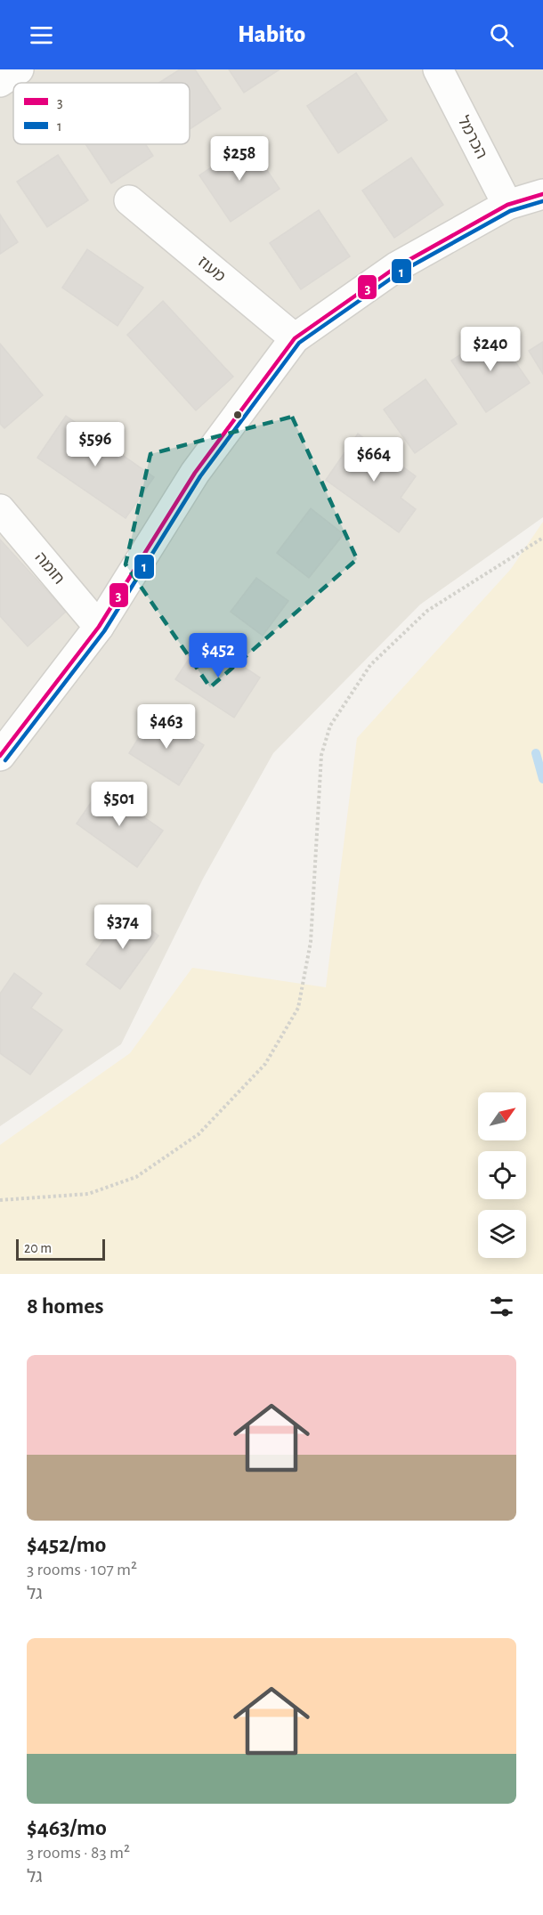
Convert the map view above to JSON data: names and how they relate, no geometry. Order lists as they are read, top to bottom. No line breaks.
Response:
{"streets":{"street":["הכרמל","מעוז","חומה"]},"lines":["transit line 3","transit line 1"],"legend":["3","1"],"scale_bar":"20 m","north":"top right","page":{"header":"Habito","price":["$258","$240","$596","$664","$452","$463","$501","$374"],"scale":"20 m","heading":"8 homes","list":[{"name":"$452/mo","note":"3 rooms · 107 m² · גל"},{"name":"$463/mo","note":"3 rooms · 83 m² · גל"}]}}
